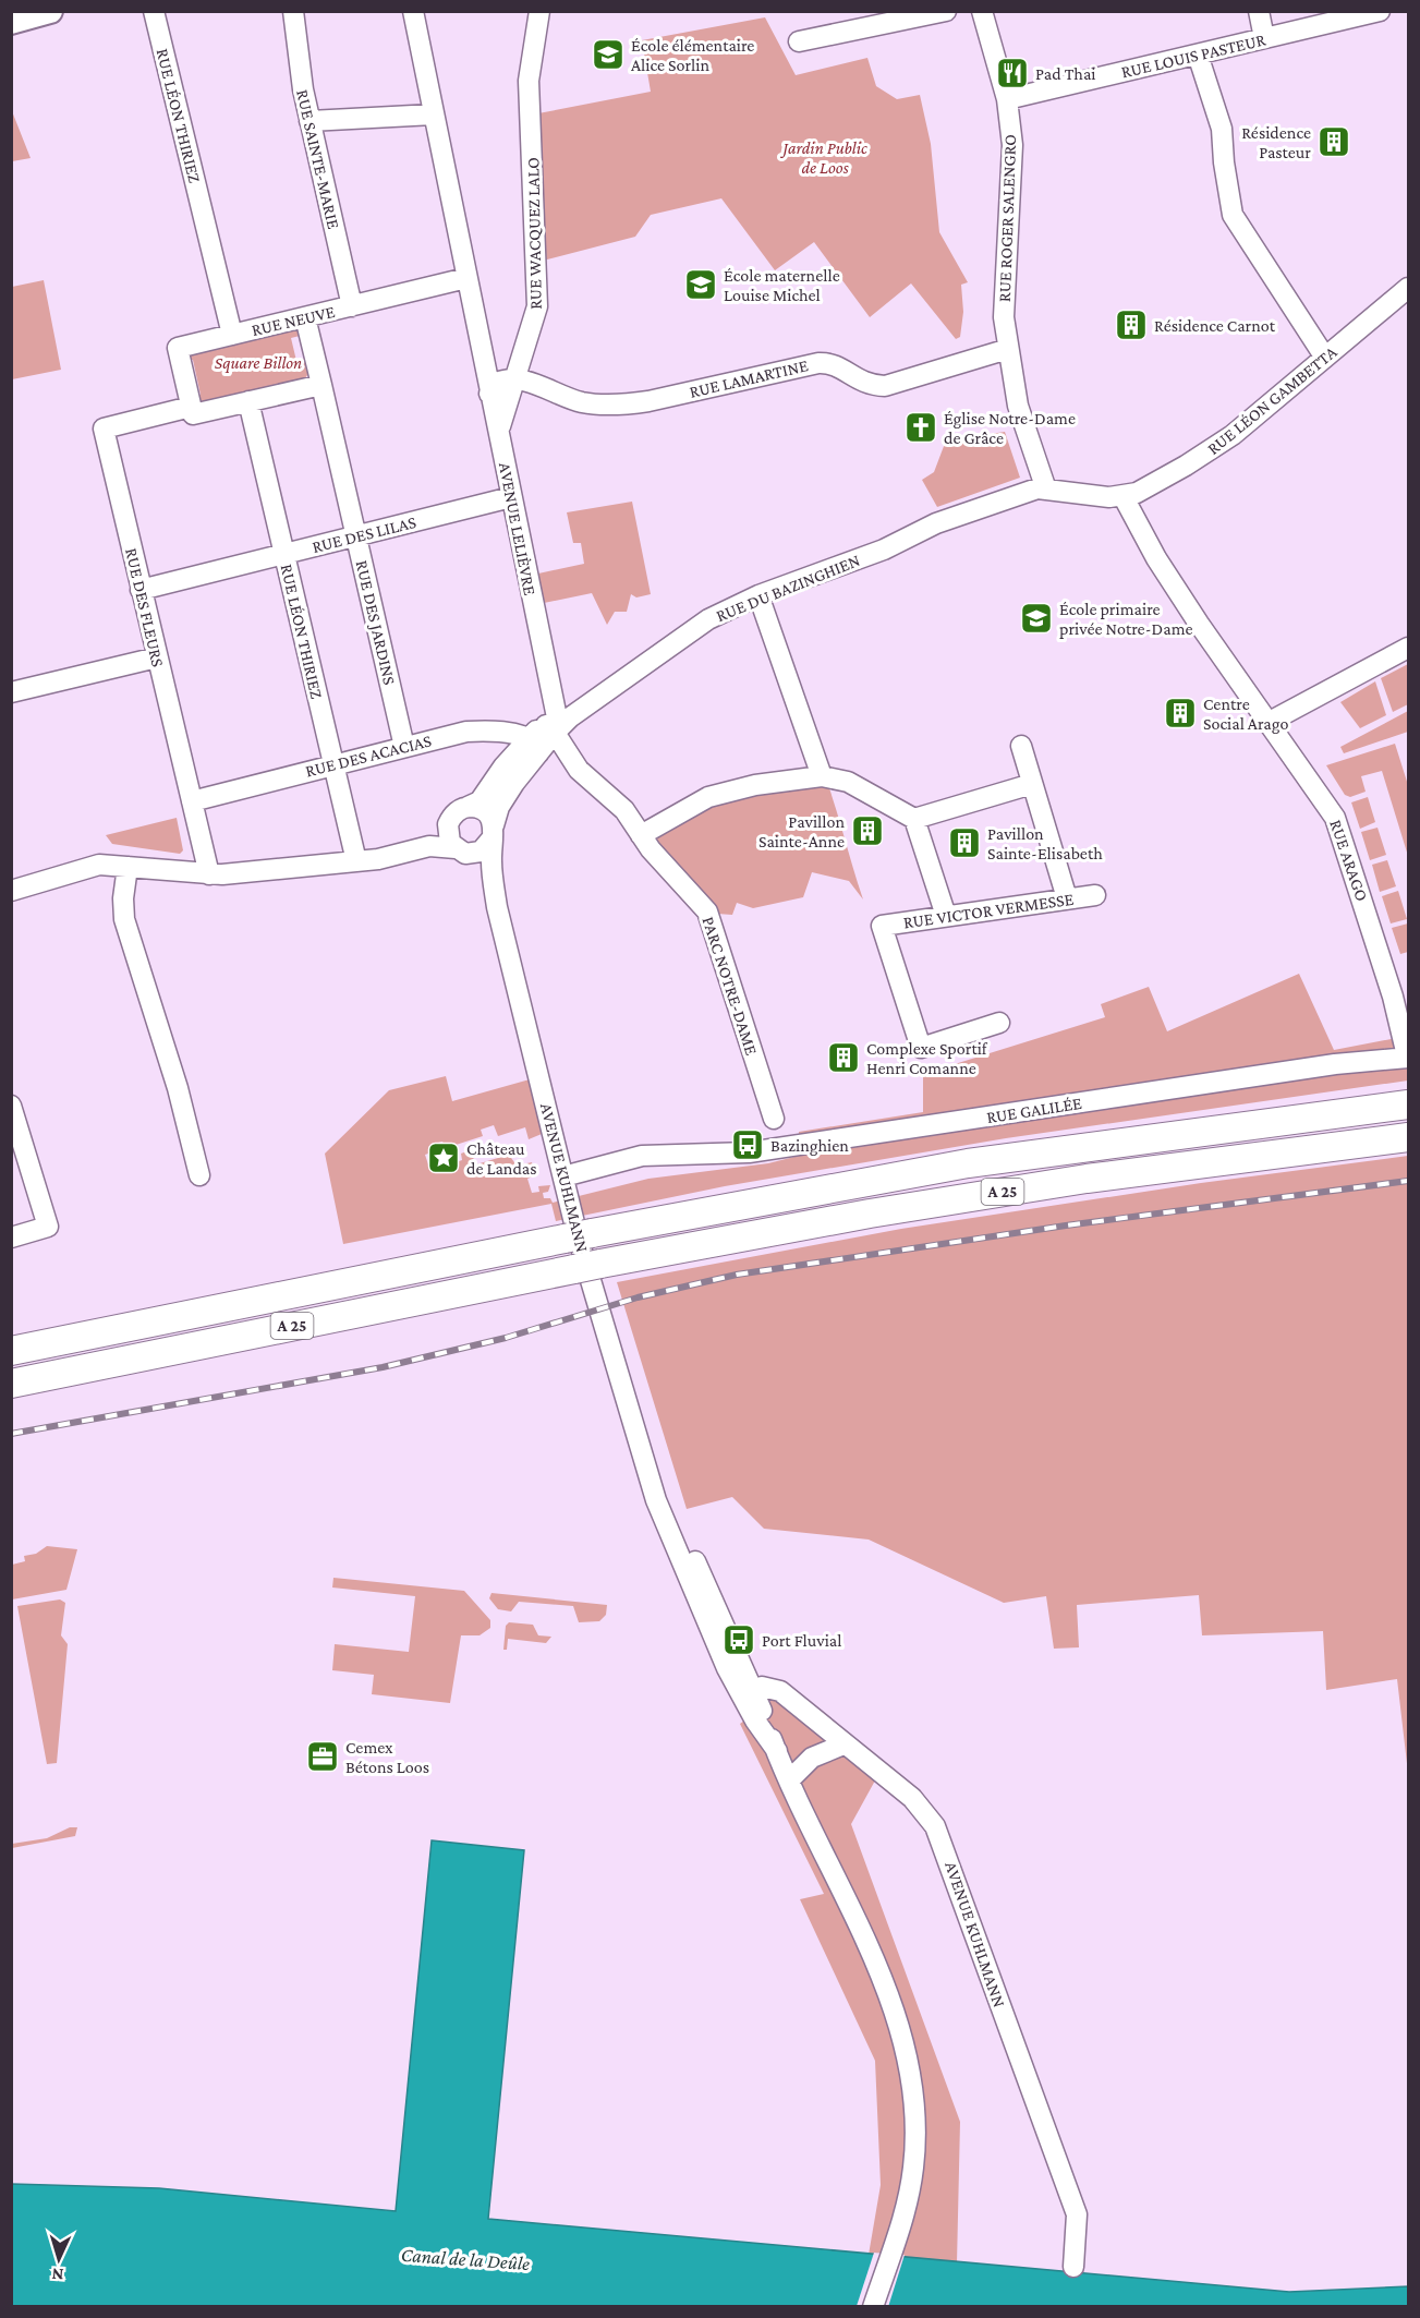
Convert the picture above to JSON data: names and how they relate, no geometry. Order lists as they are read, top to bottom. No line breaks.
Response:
{"streets":{"highway":["A 25"],"street":["RUE LOUIS PASTEUR","RUE LÉON THIRIEZ","RUE SAINTE-MARIE","RUE ROGER SALENGRO","RUE WACQUEZ LALO","RUE NEUVE","RUE LAMARTINE","RUE LÉON GAMBETTA","AVENUE LELIÈVRE","RUE DES LILAS","RUE DU BAZINGHIEN","RUE DES FLEURS","RUE DES JARDINS","RUE DES ACACIAS","RUE ARAGO","RUE VICTOR VERMESSE","PARC NOTRE-DAME","RUE GALILÉE","AVENUE KUHLMANN"]},"crossings":[["RUE LOUIS PASTEUR","RUE ROGER SALENGRO"],["RUE LÉON THIRIEZ","RUE NEUVE"],["RUE LÉON THIRIEZ","RUE DES LILAS"],["RUE LÉON THIRIEZ","RUE DES ACACIAS"],["RUE SAINTE-MARIE","RUE NEUVE"],["RUE ROGER SALENGRO","RUE LAMARTINE"],["RUE ROGER SALENGRO","RUE DU BAZINGHIEN"],["RUE WACQUEZ LALO","RUE LAMARTINE"],["RUE WACQUEZ LALO","AVENUE LELIÈVRE"],["RUE NEUVE","AVENUE LELIÈVRE"],["RUE NEUVE","RUE DES FLEURS"],["RUE LÉON GAMBETTA","RUE ARAGO"],["AVENUE LELIÈVRE","RUE DES LILAS"],["AVENUE LELIÈVRE","RUE DU BAZINGHIEN"],["AVENUE LELIÈVRE","PARC NOTRE-DAME"],["RUE DES LILAS","RUE DES FLEURS"],["RUE DES LILAS","RUE DES JARDINS"],["RUE DU BAZINGHIEN","RUE DES ACACIAS"],["RUE DU BAZINGHIEN","PARC NOTRE-DAME"],["RUE DU BAZINGHIEN","AVENUE KUHLMANN"],["RUE DES FLEURS","RUE DES ACACIAS"],["RUE DES JARDINS","RUE DES ACACIAS"],["RUE ARAGO","RUE GALILÉE"],["RUE GALILÉE","AVENUE KUHLMANN"],["AVENUE KUHLMANN","A 25"]],"water":["Canal de la Deûle"],"parks":["Jardin Public de Loos","Square Billon"],"places":{"school or university":["École élémentaire Alice Sorlin","École maternelle Louise Michel","École primaire privée Notre-Dame"],"restaurant":["Pad Thai"],"building":["Résidence Pasteur","Résidence Carnot","Centre Social Arago","Pavillon Sainte-Anne","Pavillon Sainte-Elisabeth","Complexe Sportif Henri Comanne"],"church":["Église Notre-Dame de Grâce"],"bus stop":["Bazinghien","Port Fluvial"],"place":["Château de Landas"],"office":["Cemex Bétons Loos"]},"north":"bottom"}
